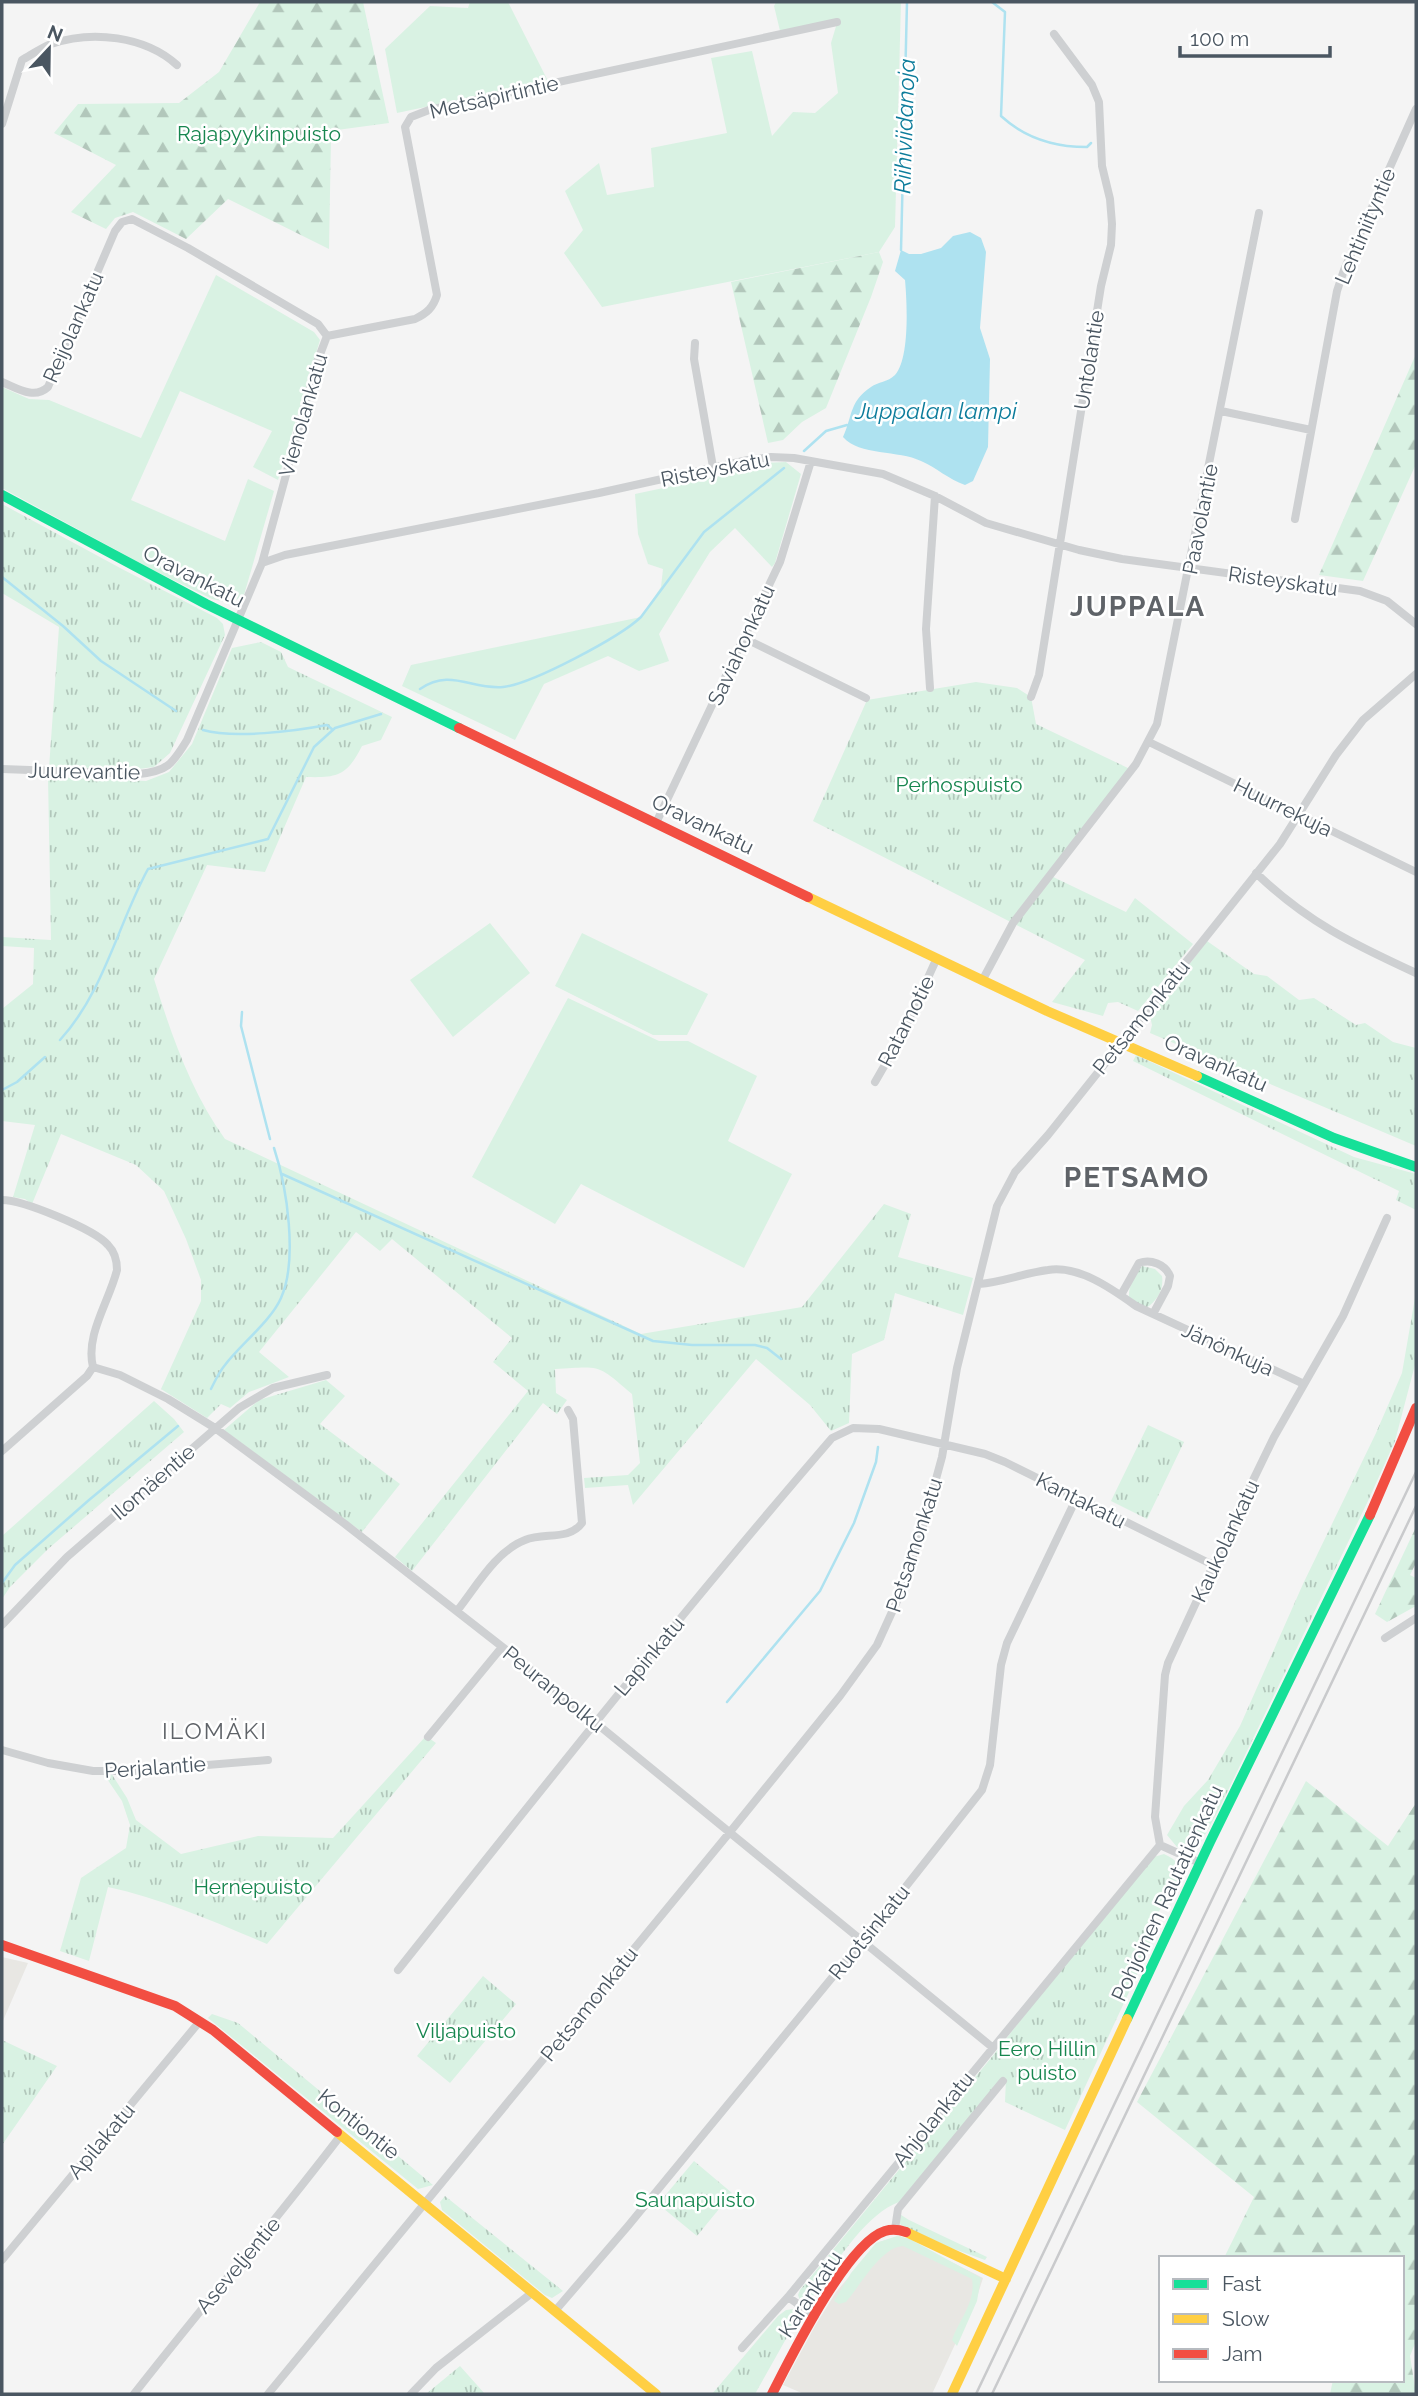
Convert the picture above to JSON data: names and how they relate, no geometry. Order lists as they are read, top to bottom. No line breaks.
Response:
{"streets":{"street":["Metsäpirtintie","Lehtiniityntie","Reijolankatu","Untolantie","Vienolankatu","Risteyskatu","Paavolantie","Oravankatu","Saviahonkatu","Juurevantie","Huurrekuja","Petsamonkatu","Ratamotie","Jänönkuja","Ilomäentie","Kantakatu","Kaukolankatu","Lapinkatu","Peuranpolku","Perjalantie","Pohjoinen Rautatienkatu","Ruotsinkatu","Ahjolankatu","Kontiontie","Apilakatu","Aseveljentie","Karankatu"]},"crossings":[["Metsäpirtintie","Vienolankatu"],["Reijolankatu","Vienolankatu"],["Untolantie","Risteyskatu"],["Vienolankatu","Risteyskatu"],["Risteyskatu","Paavolantie"],["Risteyskatu","Saviahonkatu"],["Paavolantie","Oravankatu"],["Paavolantie","Huurrekuja"],["Oravankatu","Saviahonkatu"],["Oravankatu","Juurevantie"],["Oravankatu","Petsamonkatu"],["Oravankatu","Ratamotie"],["Huurrekuja","Petsamonkatu"],["Petsamonkatu","Jänönkuja"],["Petsamonkatu","Kantakatu"],["Petsamonkatu","Lapinkatu"],["Petsamonkatu","Peuranpolku"],["Petsamonkatu","Kontiontie"],["Jänönkuja","Kaukolankatu"],["Ilomäentie","Peuranpolku"],["Kantakatu","Kaukolankatu"],["Kantakatu","Lapinkatu"],["Kantakatu","Ruotsinkatu"],["Kaukolankatu","Ahjolankatu"],["Lapinkatu","Peuranpolku"],["Peuranpolku","Ruotsinkatu"],["Peuranpolku","Ahjolankatu"],["Ruotsinkatu","Kontiontie"],["Kontiontie","Apilakatu"],["Kontiontie","Aseveljentie"]],"districts":["JUPPALA","PETSAMO","ILOMÄKI"],"water":["Riihiviidanoja","Juppalan lampi"],"parks":["Rajapyykinpuisto","Perhospuisto","Hernepuisto","Viljapuisto","Eero Hillin puisto","Saunapuisto"],"legend":["Fast","Slow","Jam"],"scale_bar":"100 m","north":"top"}
